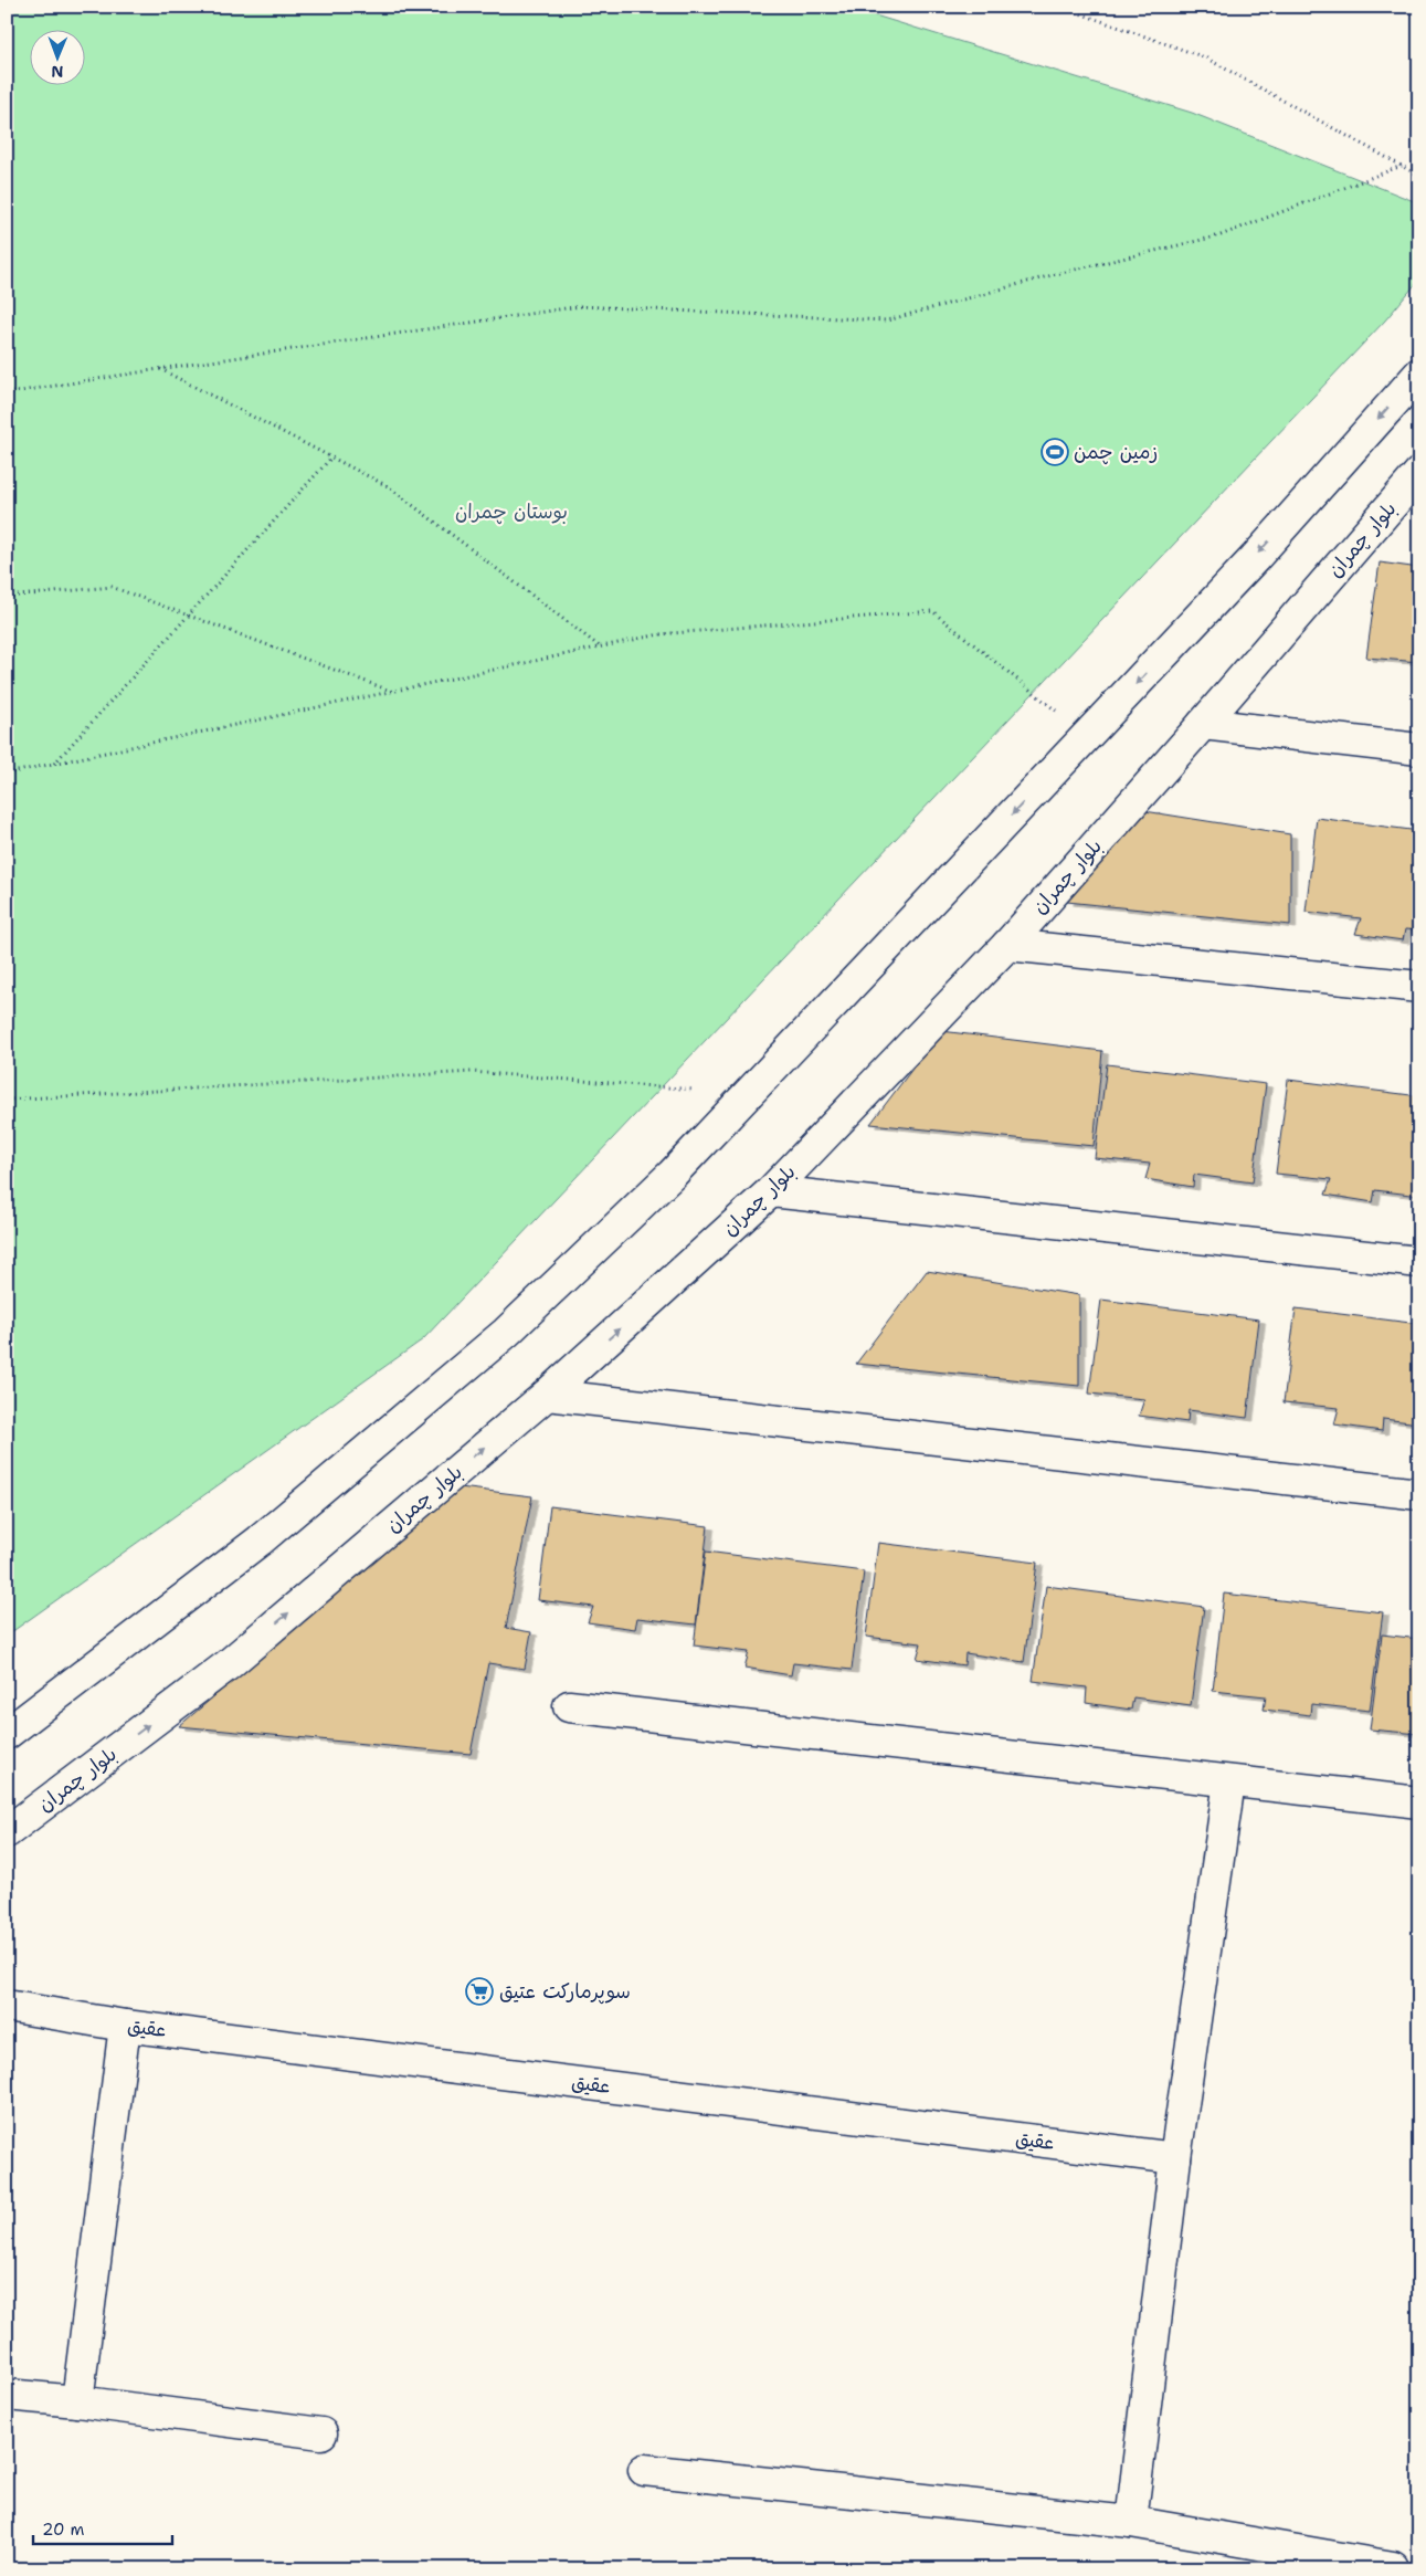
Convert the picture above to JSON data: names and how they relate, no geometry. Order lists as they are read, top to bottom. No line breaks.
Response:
{"streets":{"street":["بلوار چمران","عقیق"]},"parks":["بوستان چمران"],"places":{"sports":["زمین چمن"],"supermarket":["سوپرمارکت عتیق"]},"scale_bar":"20 m","north":"bottom"}
